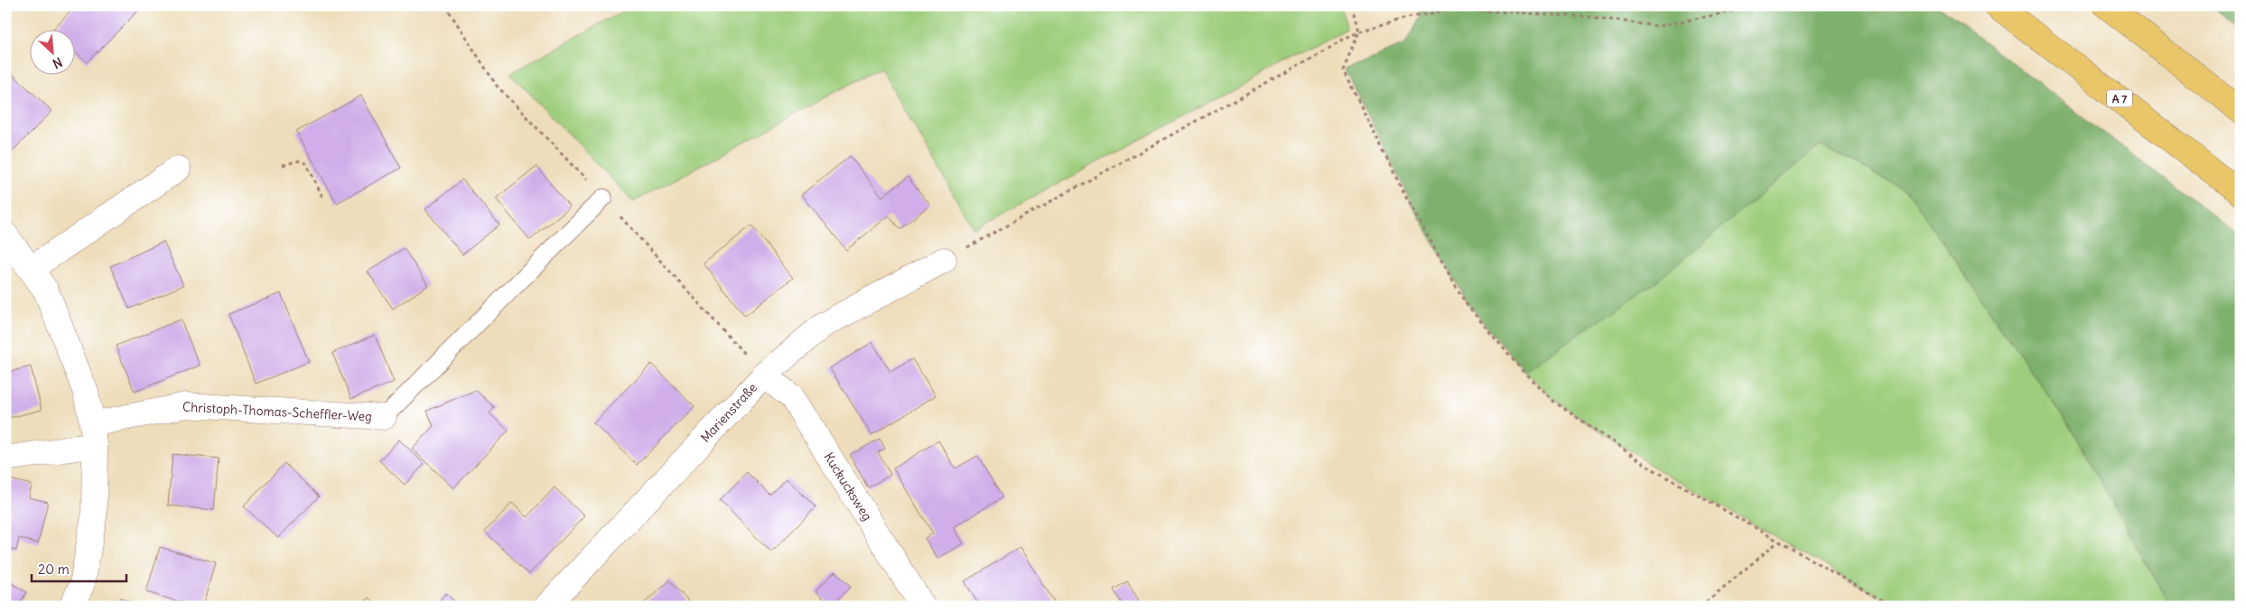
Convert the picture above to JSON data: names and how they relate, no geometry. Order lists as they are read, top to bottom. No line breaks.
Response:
{"streets":{"highway":["A 7"],"street":["Christoph-Thomas-Scheffler-Weg","Marienstraße","Kuckucksweg"]},"crossings":[["Marienstraße","Kuckucksweg"]],"scale_bar":"20 m","north":"bottom right"}
